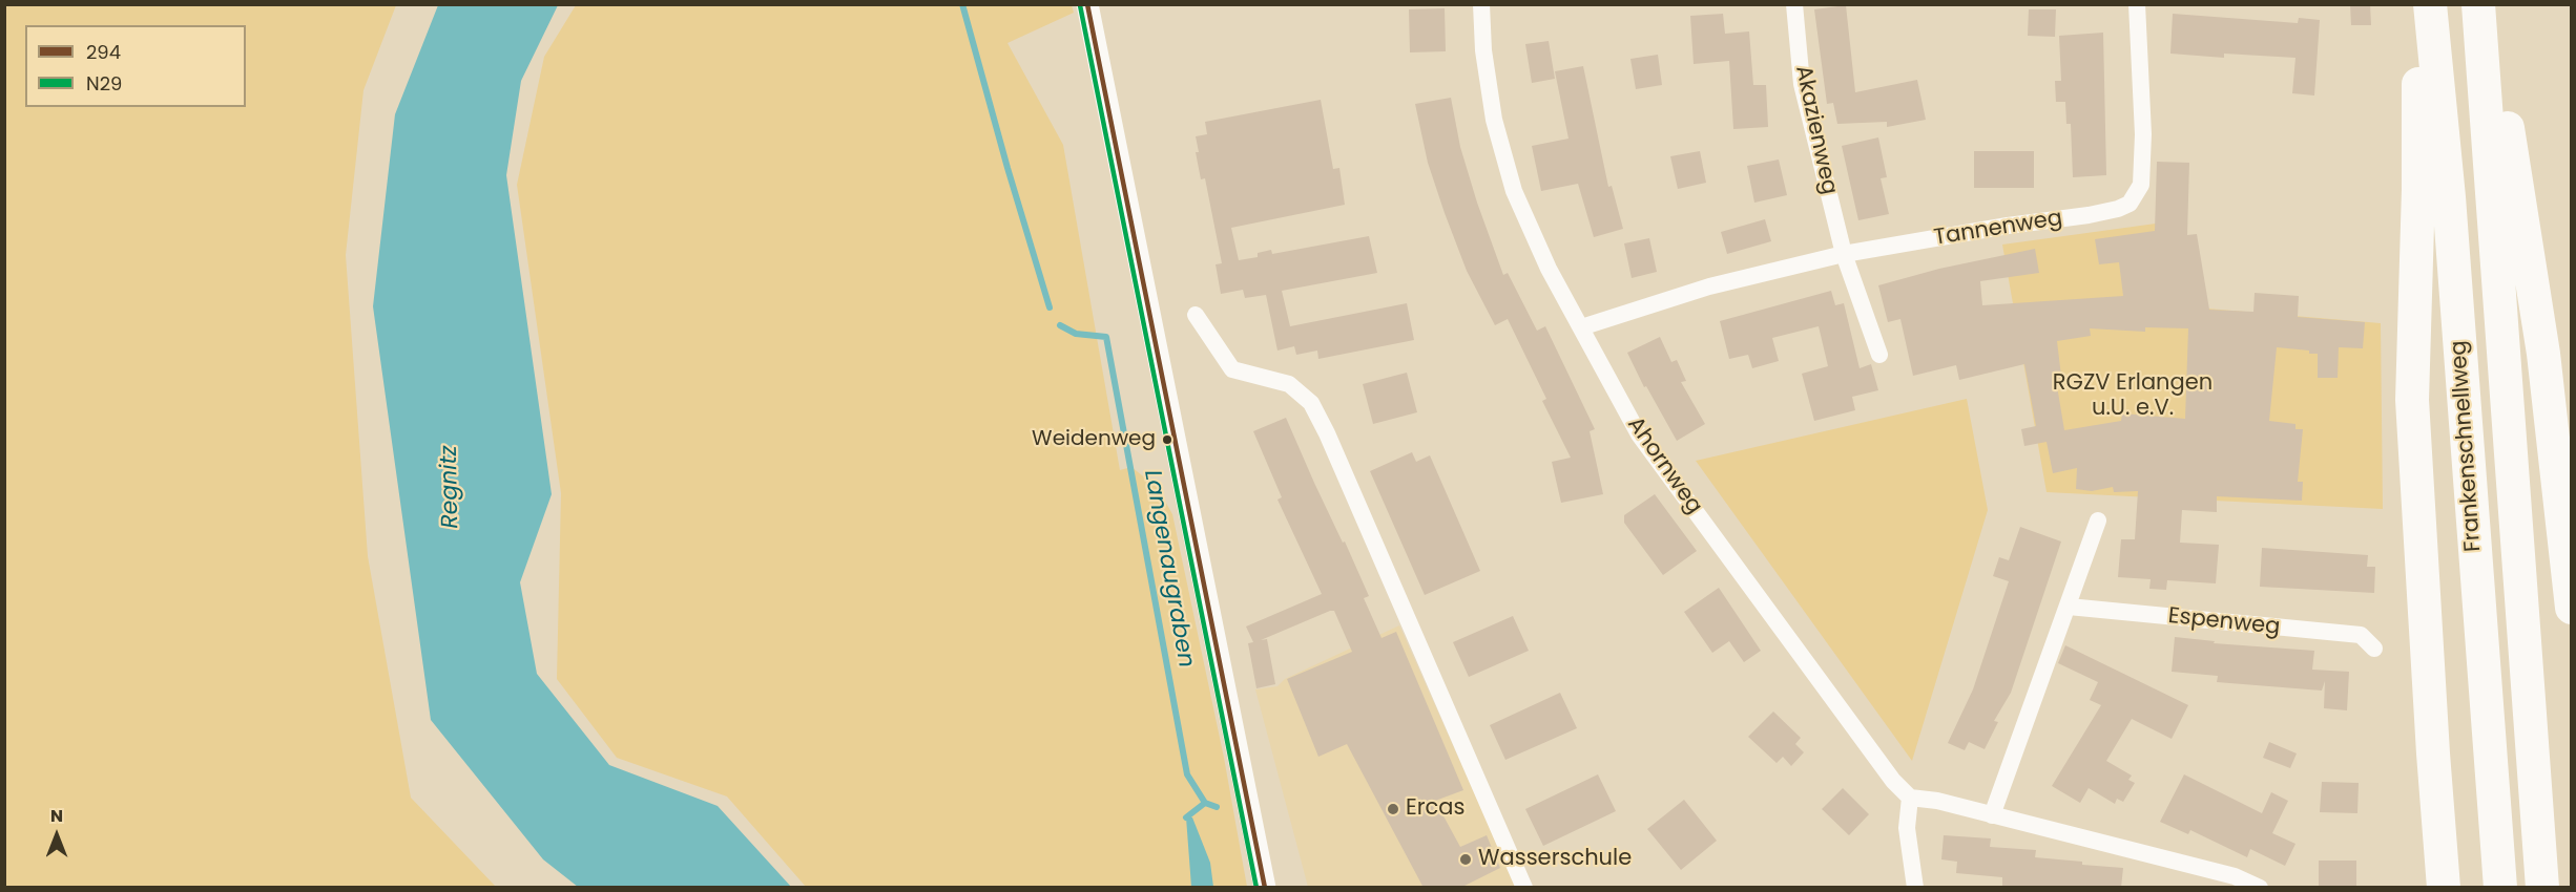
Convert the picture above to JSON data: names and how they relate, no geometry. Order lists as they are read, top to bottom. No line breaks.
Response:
{"streets":{"highway":["Frankenschnellweg"],"street":["Akazienweg","Tannenweg","Ahornweg","Espenweg"]},"crossings":[["Akazienweg","Tannenweg"],["Tannenweg","Ahornweg"]],"water":["Regnitz","Langenaugraben"],"parks":["RGZV Erlangen u.U. e.V."],"places":["Weidenweg","Ercas","Wasserschule"],"lines":["transit line 294","transit line N29"],"legend":["294","N29"],"north":"top"}
